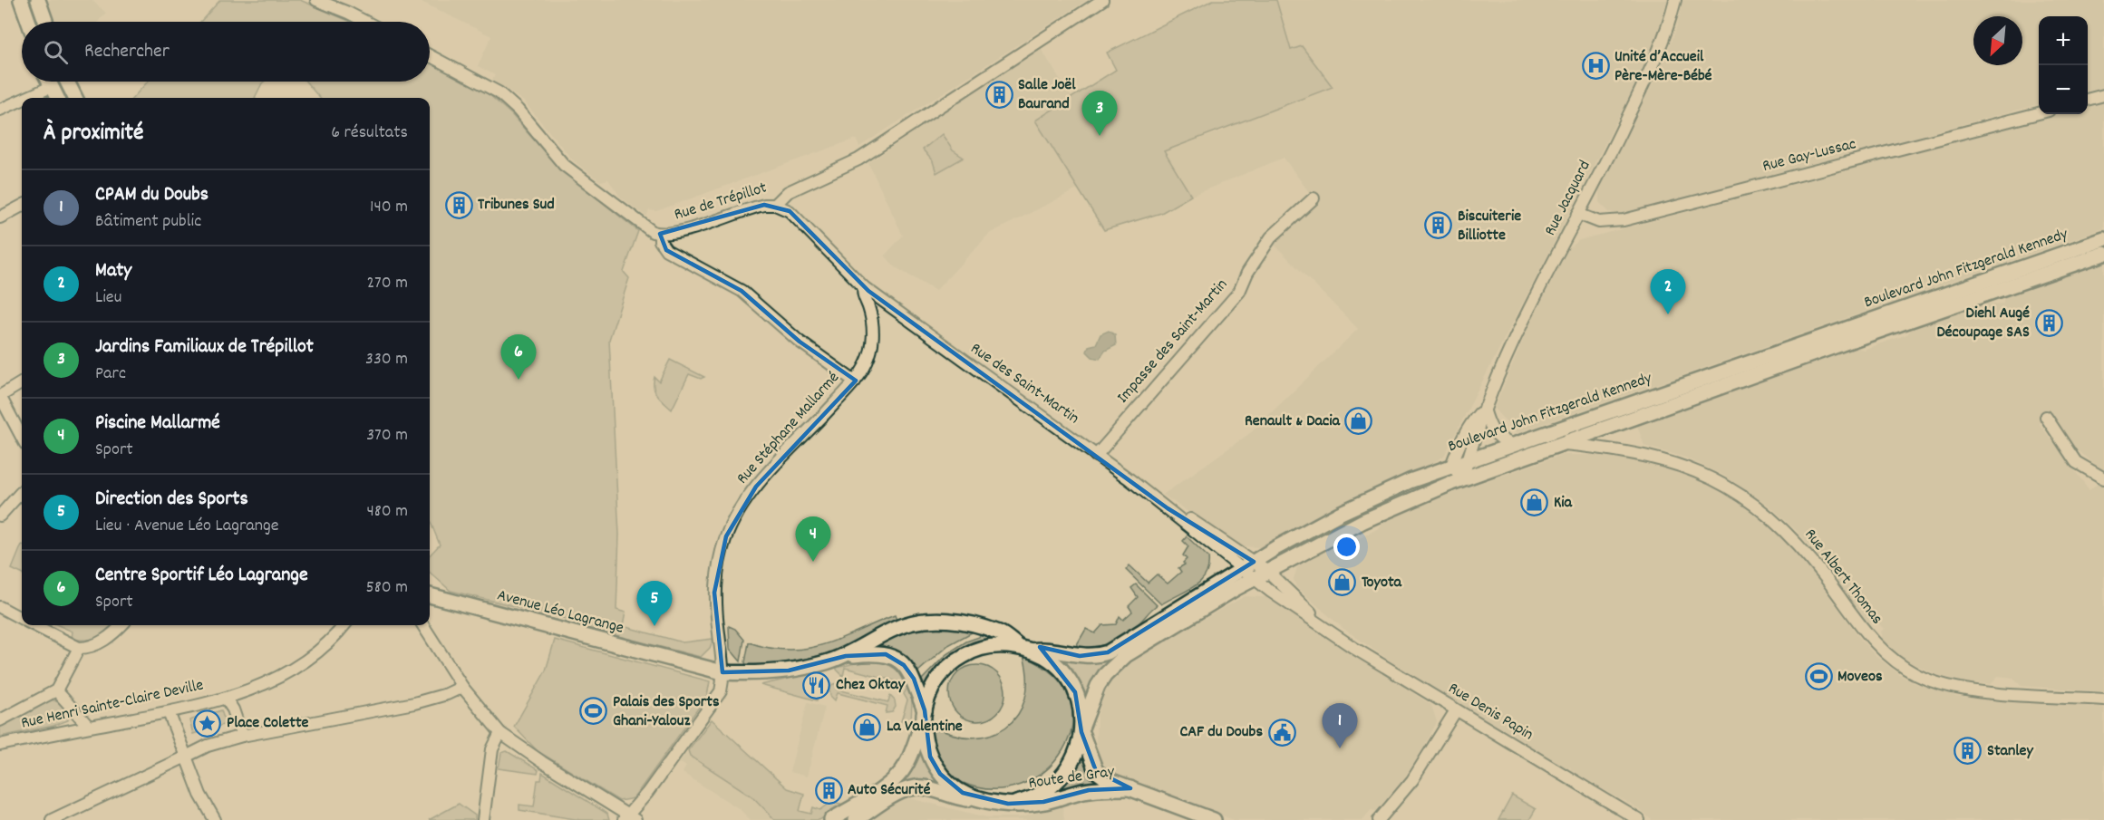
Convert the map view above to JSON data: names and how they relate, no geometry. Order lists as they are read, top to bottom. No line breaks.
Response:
{"streets":{"main road":["Boulevard John Fitzgerald Kennedy","Avenue Léo Lagrange","Route de Gray"],"street":["Rue Gay-Lussac","Rue Jacquard","Rue de Trépillot","Impasse des Saint-Martin","Rue des Saint-Martin","Rue Stéphane Mallarmé","Rue Albert Thomas","Rue Henri Sainte-Claire Deville","Rue Denis Papin"]},"crossings":[["Rue Gay-Lussac","Rue Jacquard"],["Rue Jacquard","Boulevard John Fitzgerald Kennedy"],["Rue de Trépillot","Rue des Saint-Martin"],["Rue de Trépillot","Rue Stéphane Mallarmé"],["Boulevard John Fitzgerald Kennedy","Rue des Saint-Martin"],["Boulevard John Fitzgerald Kennedy","Rue Albert Thomas"],["Boulevard John Fitzgerald Kennedy","Avenue Léo Lagrange"],["Boulevard John Fitzgerald Kennedy","Rue Denis Papin"],["Boulevard John Fitzgerald Kennedy","Route de Gray"],["Impasse des Saint-Martin","Rue des Saint-Martin"],["Rue des Saint-Martin","Rue Denis Papin"],["Rue Stéphane Mallarmé","Avenue Léo Lagrange"],["Avenue Léo Lagrange","Route de Gray"]],"places":{"hospital":["Unité d’Accueil Père-Mère-Bébé"],"building":["Salle Joël Baurand","Tribunes Sud","Biscuiterie Billiotte","Diehl Augé Découpage SAS","Stanley","Auto Sécurité"],"shop":["Renault & Dacia","Kia","Toyota","La Valentine"],"sports":["Moveos","Palais des Sports Ghani-Yalouz"],"restaurant":["Chez Oktay"],"place":["Place Colette"],"public building":["CAF du Doubs"]},"north":"bottom left","page":{"map_buttons":["+","−"],"search":"Rechercher","pins":["3","2","6","4","5","1"],"heading":["À proximité","6 résultats"],"list":[{"mark":"1","name":"CPAM du Doubs","note":"Bâtiment public","value":"140 m"},{"mark":"2","name":"Maty","note":"Lieu","value":"270 m"},{"mark":"3","name":"Jardins Familiaux de Trépillot","note":"Parc","value":"330 m"},{"mark":"4","name":"Piscine Mallarmé","note":"Sport","value":"370 m"},{"mark":"5","name":"Direction des Sports","note":"Lieu · Avenue Léo Lagrange","value":"480 m"},{"mark":"6","name":"Centre Sportif Léo Lagrange","note":"Sport","value":"580 m"}]}}
